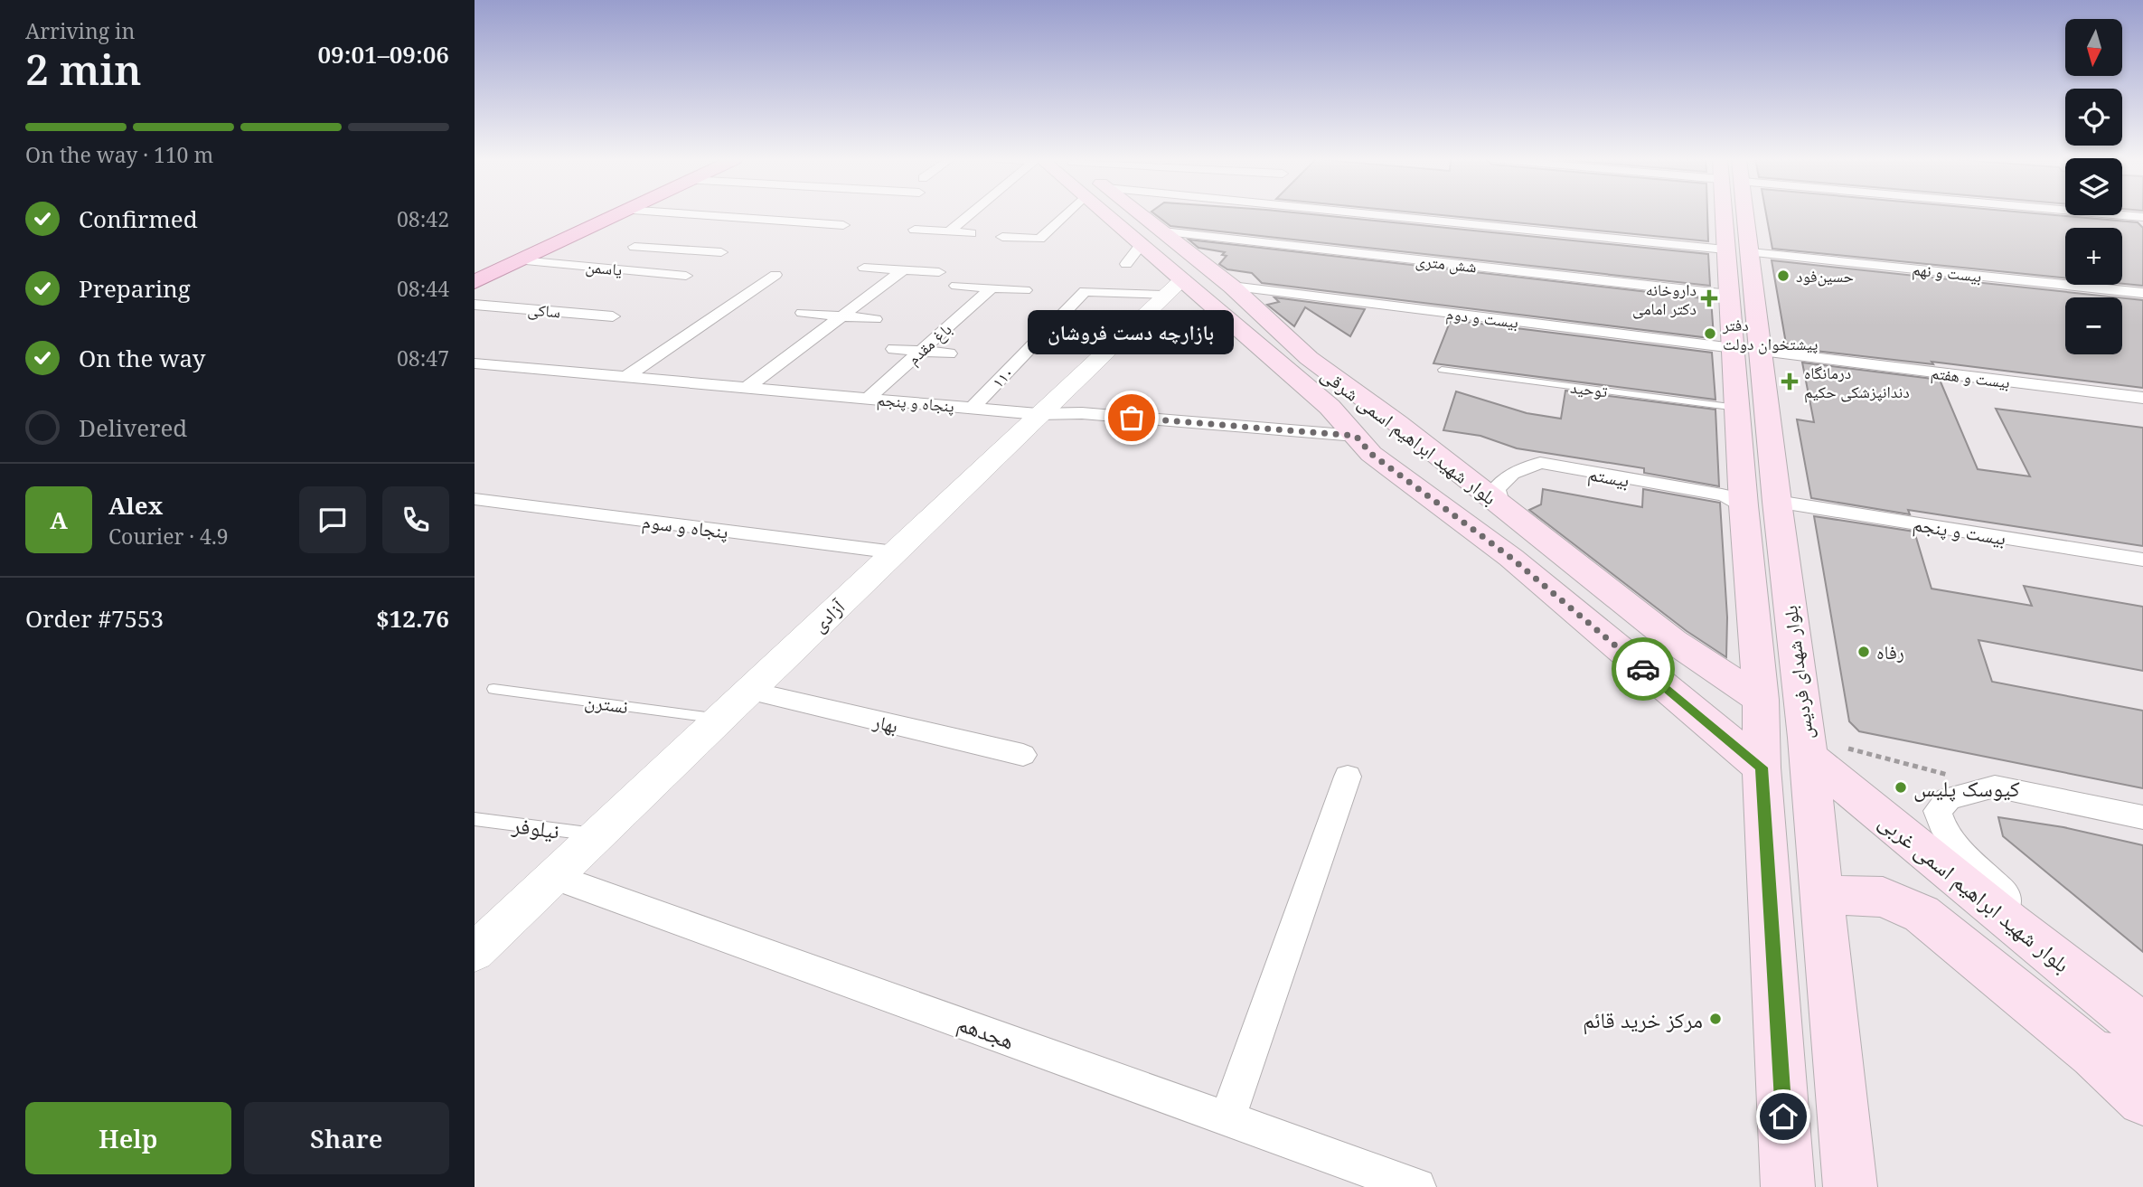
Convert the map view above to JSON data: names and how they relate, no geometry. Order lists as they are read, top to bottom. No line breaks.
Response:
{"streets":{"main road":["بلوار شهید ابراهیم اسمی شرقی","بلوار شهدای فردیس","بلوار شهید ابراهیم اسمی غربی"],"street":["شش متری","یاسمن","بیست و نهم","ساکی","بیست و دوم","باغ مقدم","۱۱۰","بیست و هفتم","پنجاه و پنجم","بیستم","پنجاه و سوم","بیست و پنجم","آزادی","بهار","هجدهم"],"lane":["توحید","نسترن","نیلوفر"]},"crossings":[["شش متری","بلوار شهید ابراهیم اسمی شرقی"],["شش متری","بلوار شهدای فردیس"],["بیست و نهم","بلوار شهدای فردیس"],["بیست و دوم","بیست و هفتم"],["بیست و دوم","بلوار شهید ابراهیم اسمی شرقی"],["بیست و دوم","بلوار شهدای فردیس"],["باغ مقدم","پنجاه و پنجم"],["۱۱۰","پنجاه و پنجم"],["۱۱۰","بلوار شهید ابراهیم اسمی شرقی"],["۱۱۰","آزادی"],["بیست و هفتم","بلوار شهدای فردیس"],["توحید","بلوار شهدای فردیس"],["پنجاه و پنجم","بلوار شهید ابراهیم اسمی شرقی"],["پنجاه و پنجم","آزادی"],["بلوار شهید ابراهیم اسمی شرقی","بیستم"],["بلوار شهید ابراهیم اسمی شرقی","آزادی"],["بلوار شهید ابراهیم اسمی شرقی","بلوار شهدای فردیس"],["بیستم","بیست و پنجم"],["بیستم","بلوار شهدای فردیس"],["پنجاه و سوم","آزادی"],["بیست و پنجم","بلوار شهدای فردیس"],["آزادی","نسترن"],["آزادی","بهار"],["آزادی","نیلوفر"],["آزادی","هجدهم"],["بلوار شهدای فردیس","بلوار شهید ابراهیم اسمی غربی"]],"places":{"other":["حسین‌فود","دفتر پیشتخوان دولت","بازارچه دست فروشان","رفاه","کیوسک پلیس","مرکز خرید قائم"],"health":["داروخانه دکتر امامی","درمانگاه دندانپزشکی حکیم"]},"north":"bottom","page":{"heading":["2 min","Arriving in","09:01–09:06"],"panel":["Alex","Courier · 4.9","Order #7553","$12.76"],"map_buttons":["+","−"],"bar":"On the way · 110 m","list":[["Confirmed","08:42"],["Preparing","08:44"],["On the way","08:47"],"Delivered"],"bubble":"بازارچه دست فروشان","round":"A","buttons":["Help","Share"]}}
